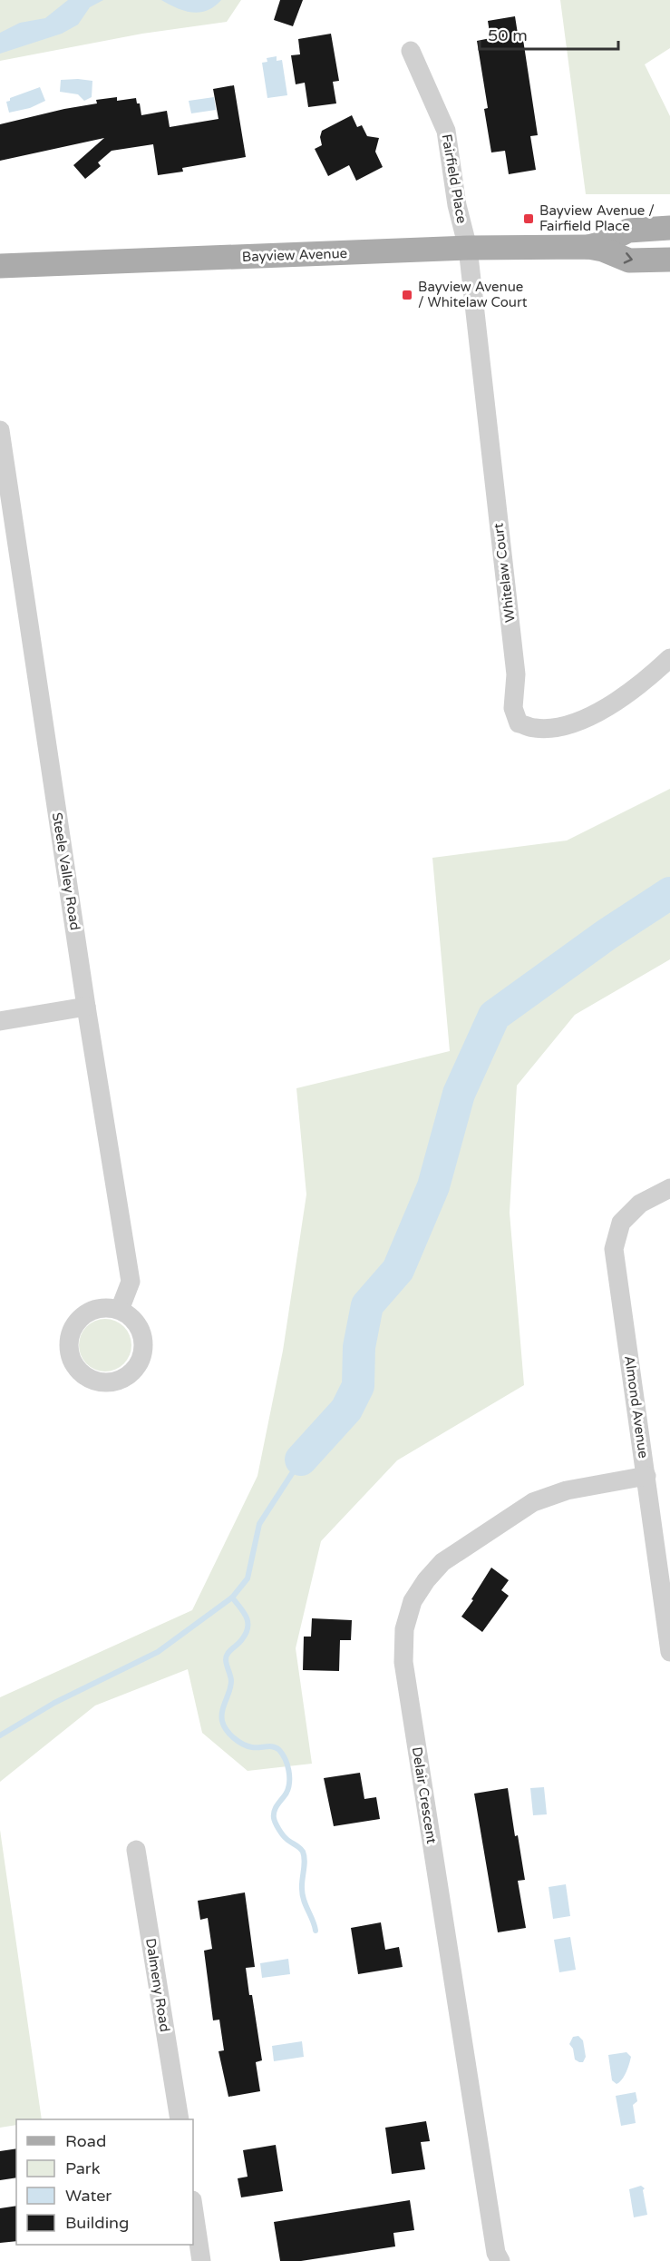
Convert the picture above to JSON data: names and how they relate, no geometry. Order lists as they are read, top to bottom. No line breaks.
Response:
{"streets":{"main road":["Bayview Avenue"],"street":["Fairfield Place","Whitelaw Court","Steele Valley Road","Almond Avenue","Delair Crescent","Dalmeny Road"]},"crossings":[["Fairfield Place","Bayview Avenue"],["Fairfield Place","Whitelaw Court"],["Bayview Avenue","Whitelaw Court"],["Almond Avenue","Delair Crescent"]],"places":{"transit":["Bayview Avenue / Fairfield Place","Bayview Avenue / Whitelaw Court"]},"legend":["Road","Park","Water","Building"],"scale_bar":"50 m"}
